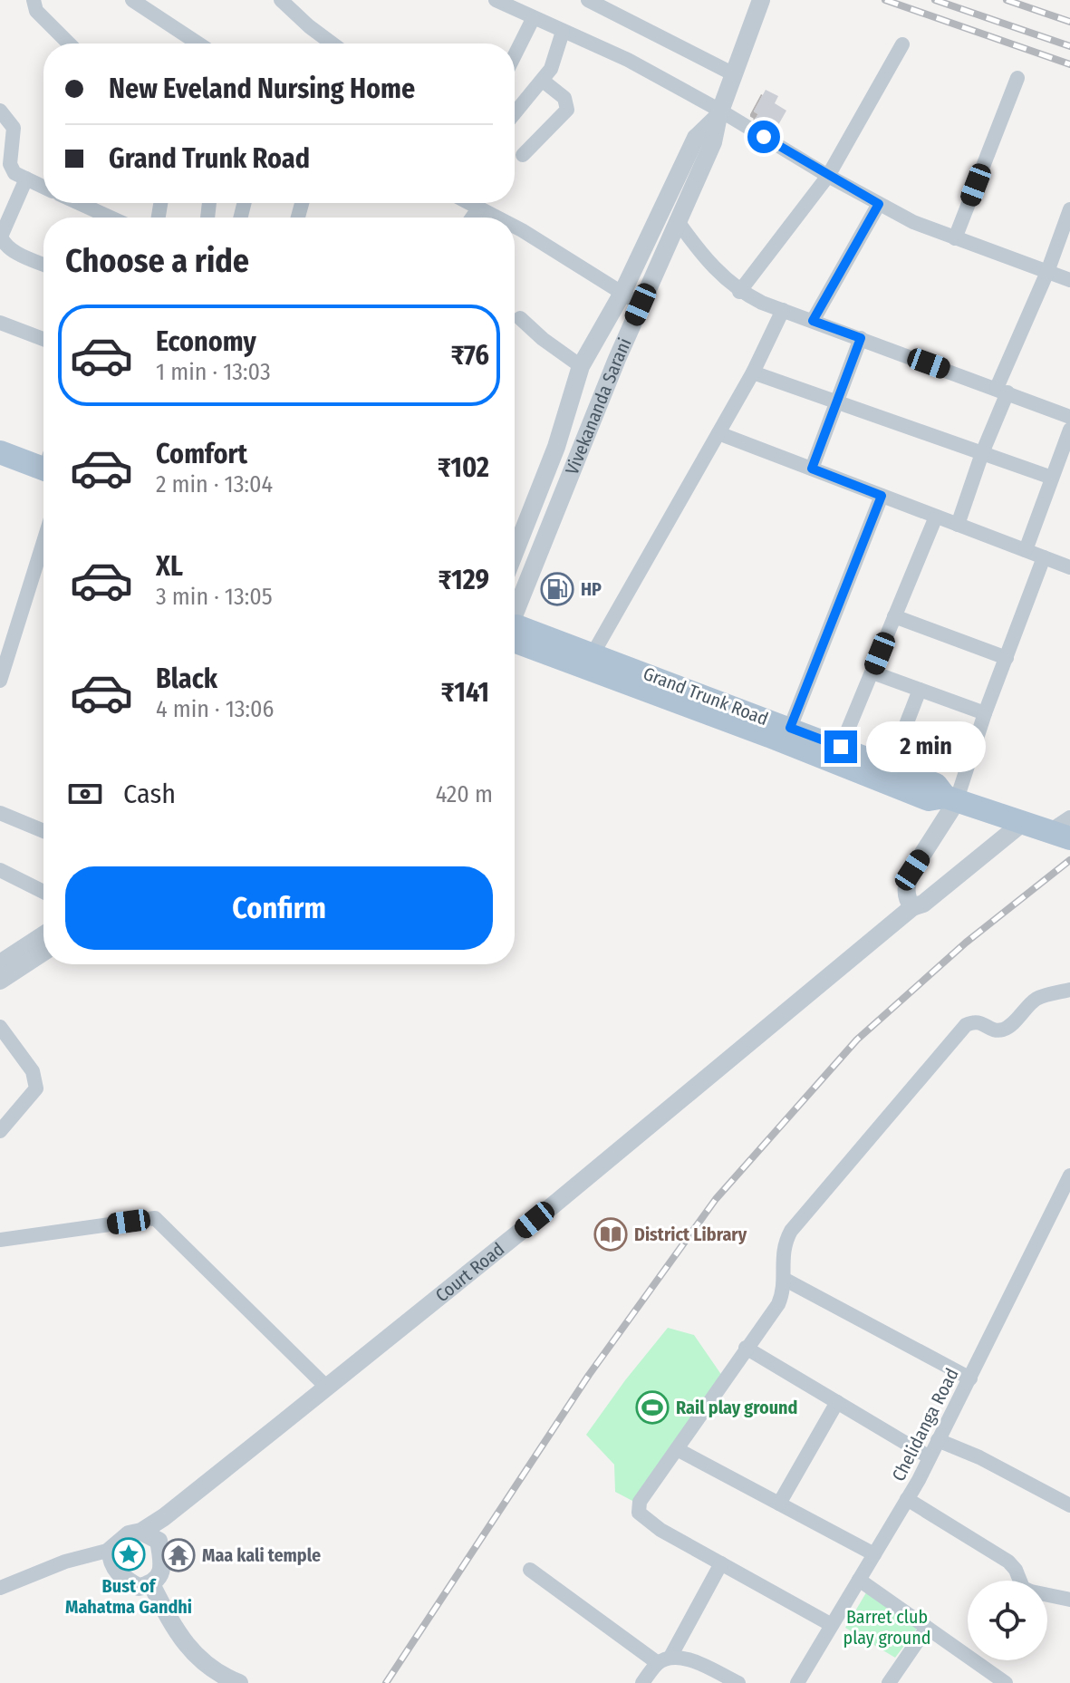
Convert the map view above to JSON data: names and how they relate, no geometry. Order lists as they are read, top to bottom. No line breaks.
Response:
{"streets":{"main road":["Grand Trunk Road"],"street":["Vivekananda Sarani","Court Road","Chelidanga Road"]},"parks":["Barret club play ground"],"places":{"fuel station":["HP"],"library":["District Library"],"sports":["Rail play ground"],"place":["Bust of Mahatma Gandhi"],"temple":["Maa kali temple"]},"page":{"banner":["New Eveland Nursing Home","Grand Trunk Road"],"heading":"Choose a ride","list":[{"name":"Economy","note":"1 min · 13:03","value":"₹76"},{"name":"Comfort","note":"2 min · 13:04","value":"₹102"},{"name":"XL","note":"3 min · 13:05","value":"₹129"},{"name":"Black","note":"4 min · 13:06","value":"₹141"}],"bubble":"2 min","pay":["Cash","420 m"],"buttons":"Confirm"}}
